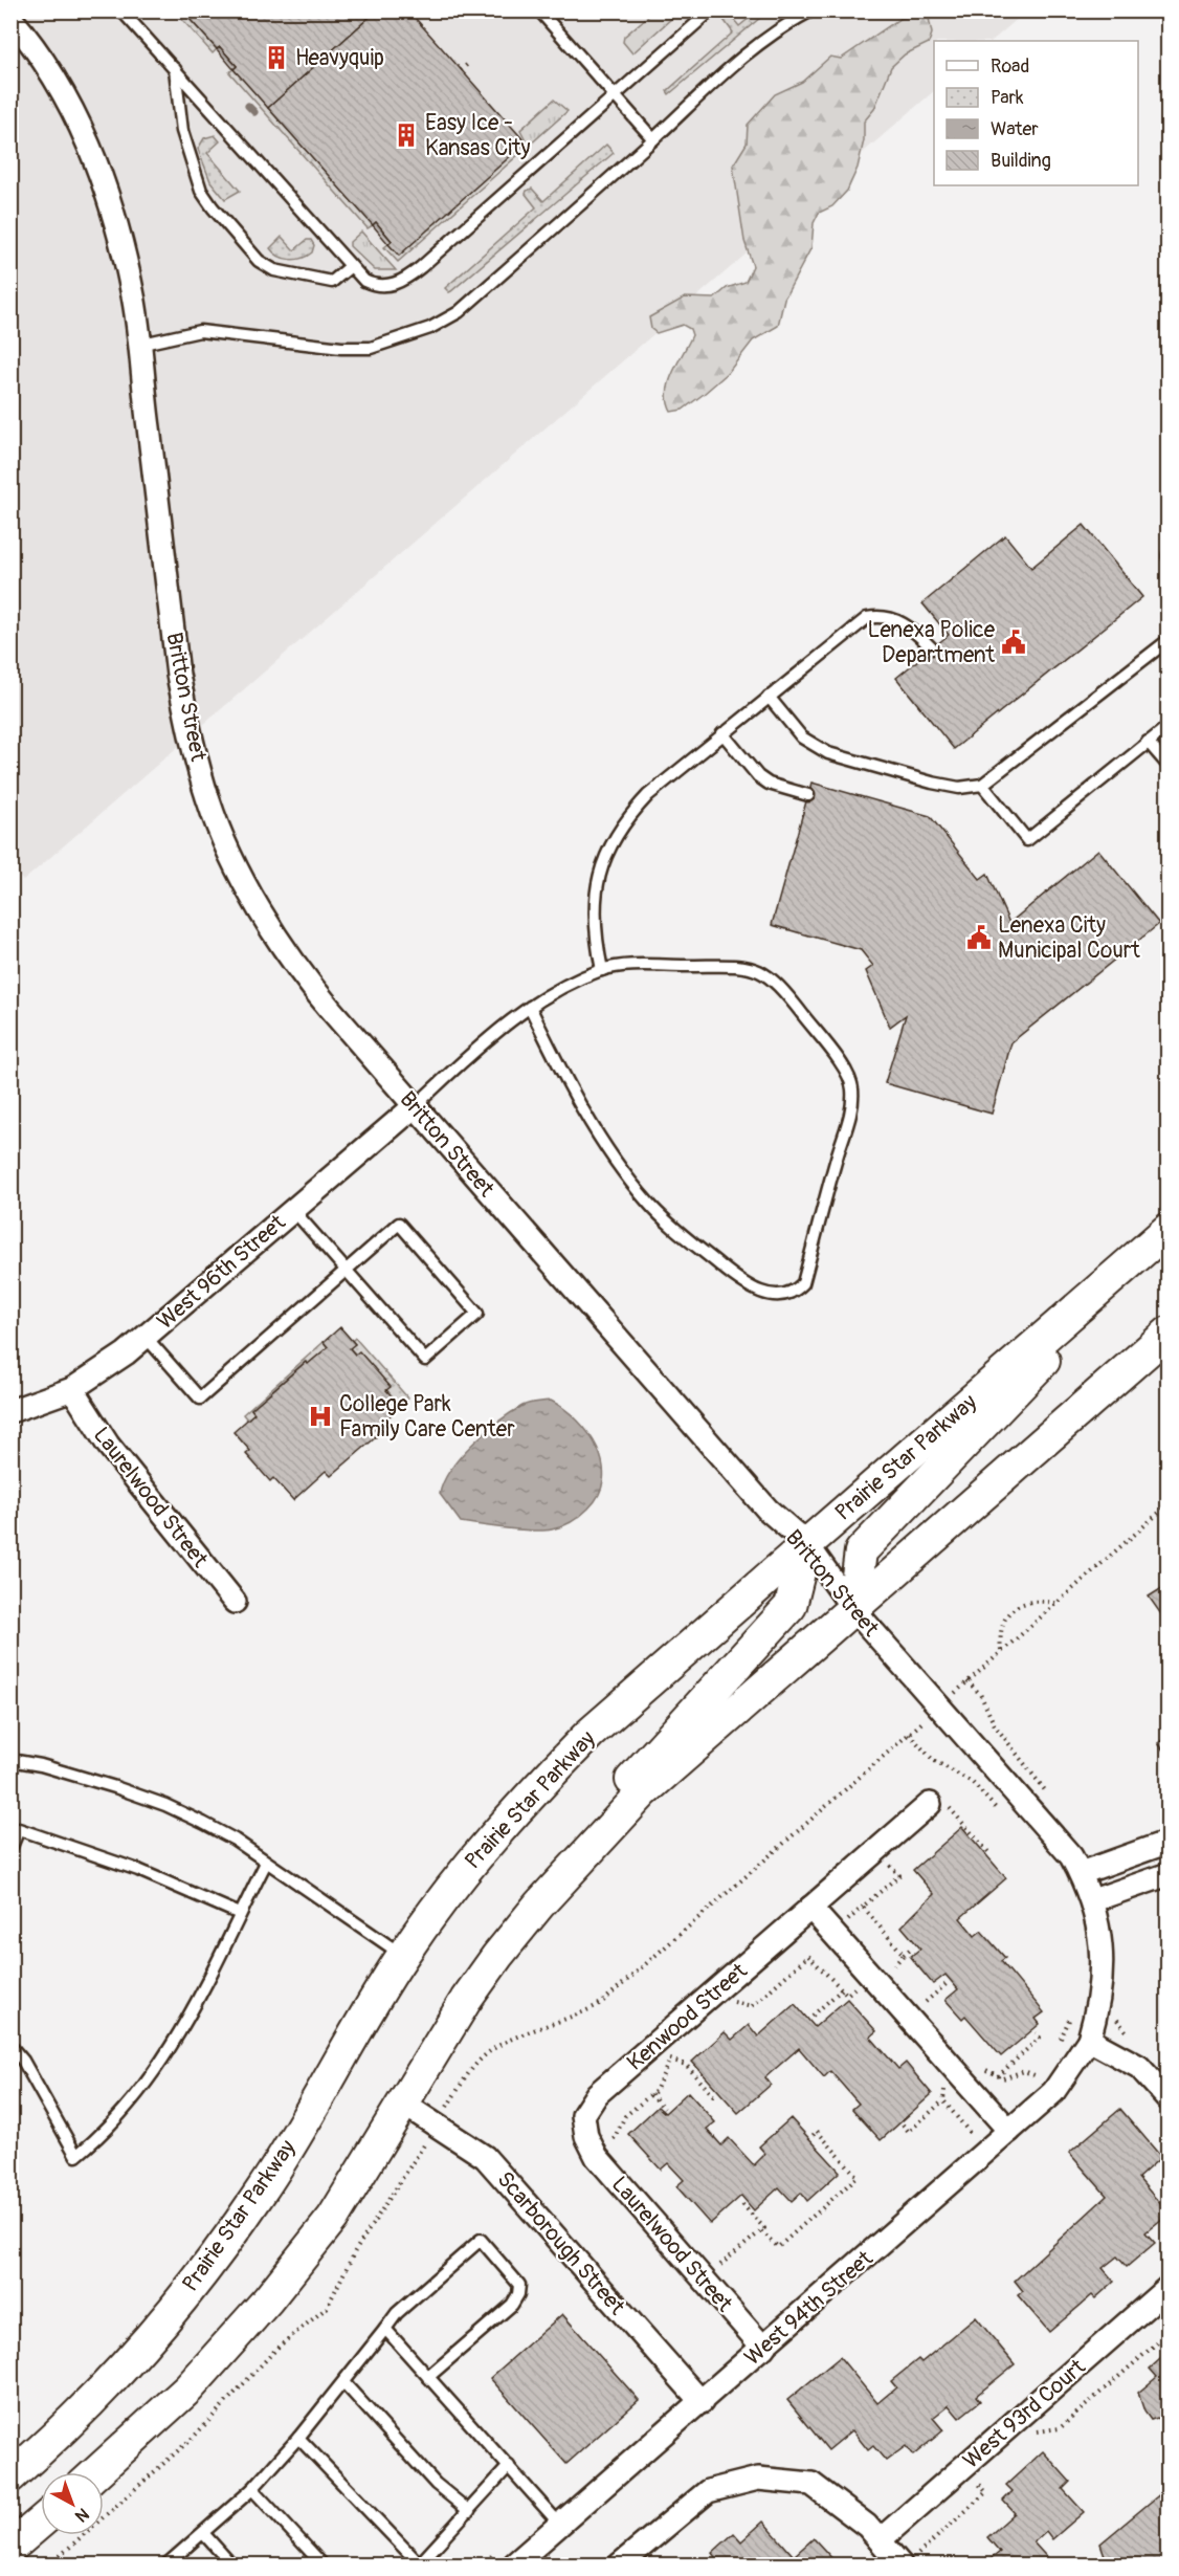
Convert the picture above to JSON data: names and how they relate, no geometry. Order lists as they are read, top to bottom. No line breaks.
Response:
{"streets":{"main road":["Prairie Star Parkway"],"street":["Britton Street","West 96th Street","Laurelwood Street","Kenwood Street","Scarborough Street","West 94th Street","West 93rd Court"]},"crossings":[["Britton Street","West 96th Street"],["Britton Street","Prairie Star Parkway"],["Britton Street","West 94th Street"],["West 96th Street","Laurelwood Street"],["Laurelwood Street","Kenwood Street"],["Laurelwood Street","West 94th Street"],["Scarborough Street","West 94th Street"]],"places":{"building":["Heavyquip","Easy Ice - Kansas City"],"public building":["Lenexa Police Department","Lenexa City Municipal Court"],"hospital":["College Park Family Care Center"]},"legend":["Road","Park","Water","Building"],"north":"bottom right"}
